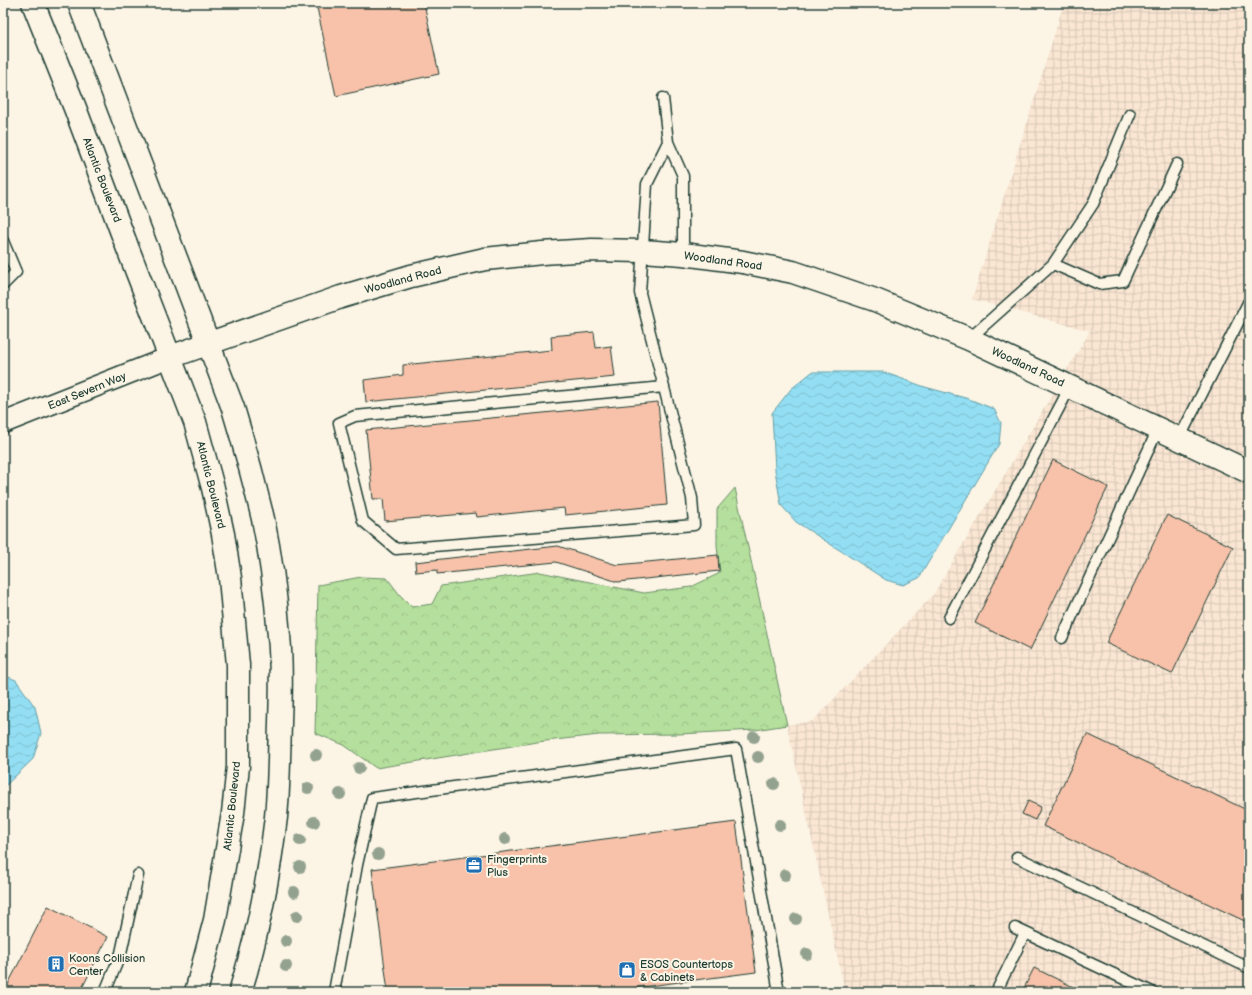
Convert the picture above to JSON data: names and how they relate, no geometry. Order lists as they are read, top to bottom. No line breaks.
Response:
{"streets":{"main road":["Atlantic Boulevard","Woodland Road"],"street":["East Severn Way"]},"crossings":[["Atlantic Boulevard","Woodland Road"],["Atlantic Boulevard","East Severn Way"],["Woodland Road","East Severn Way"]],"places":{"office":["Fingerprints Plus"],"building":["Koons Collision Center"],"shop":["ESOS Countertops & Cabinets"]}}
